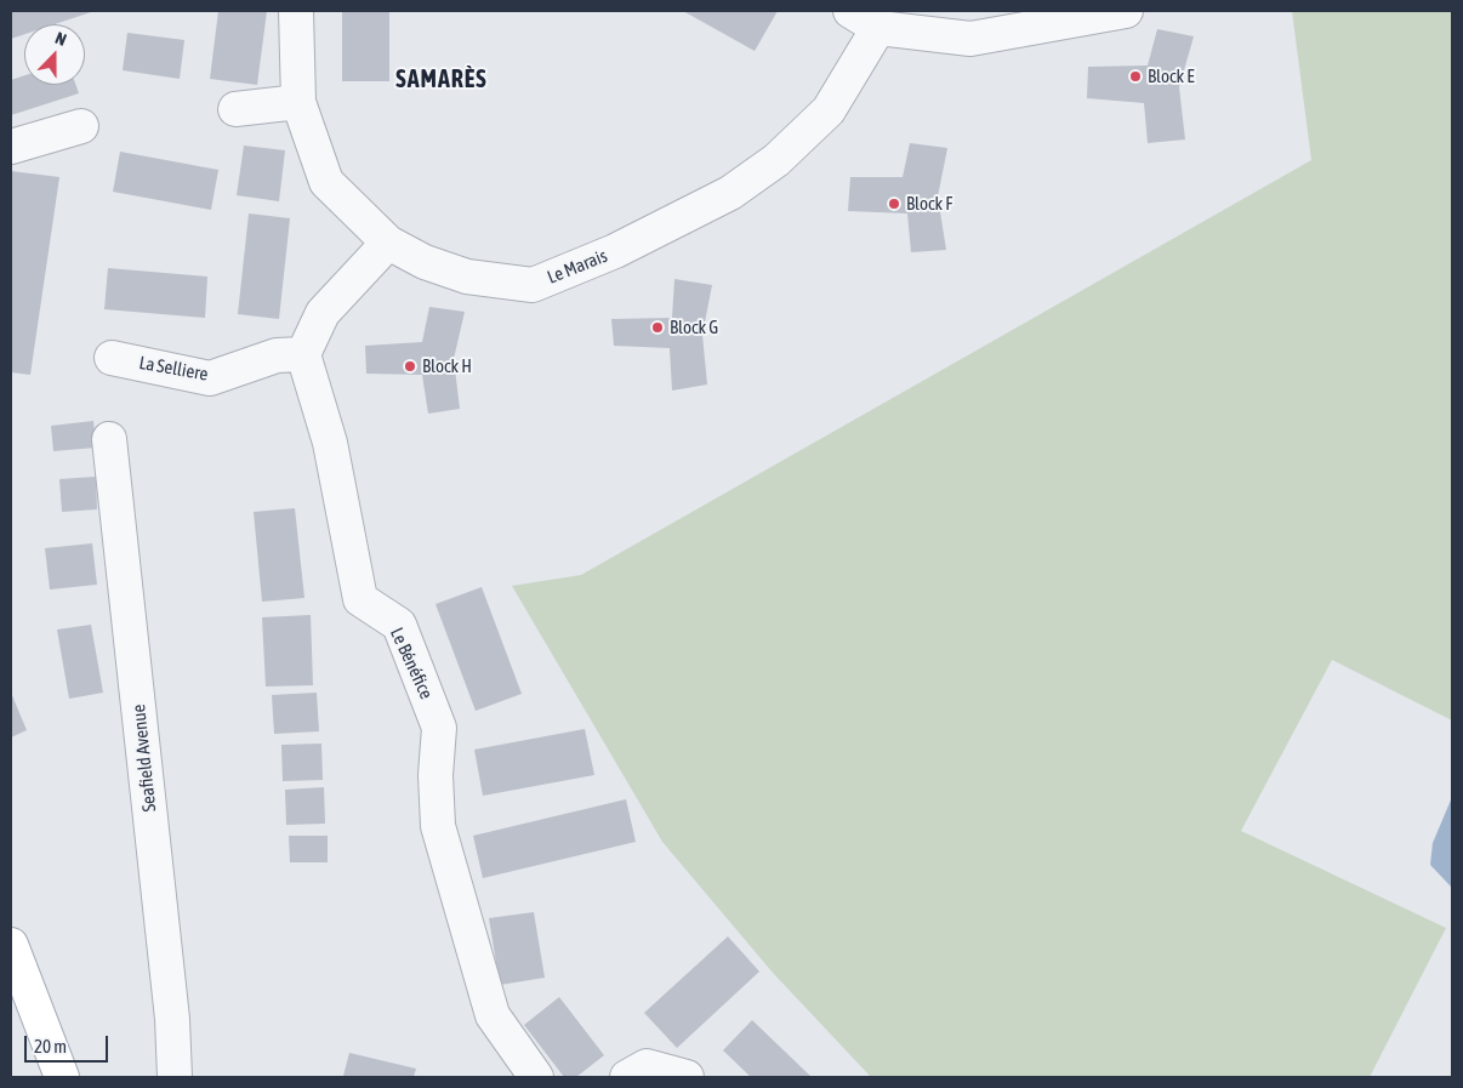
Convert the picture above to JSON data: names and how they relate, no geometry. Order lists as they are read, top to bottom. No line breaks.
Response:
{"streets":{"street":["Le Marais","La Selliere","Le Bénéfice","Seafield Avenue"]},"crossings":[["La Selliere","Le Bénéfice"]],"districts":["SAMARÈS"],"places":["Block E","Block F","Block G","Block H"],"scale_bar":"20 m","north":"top"}
